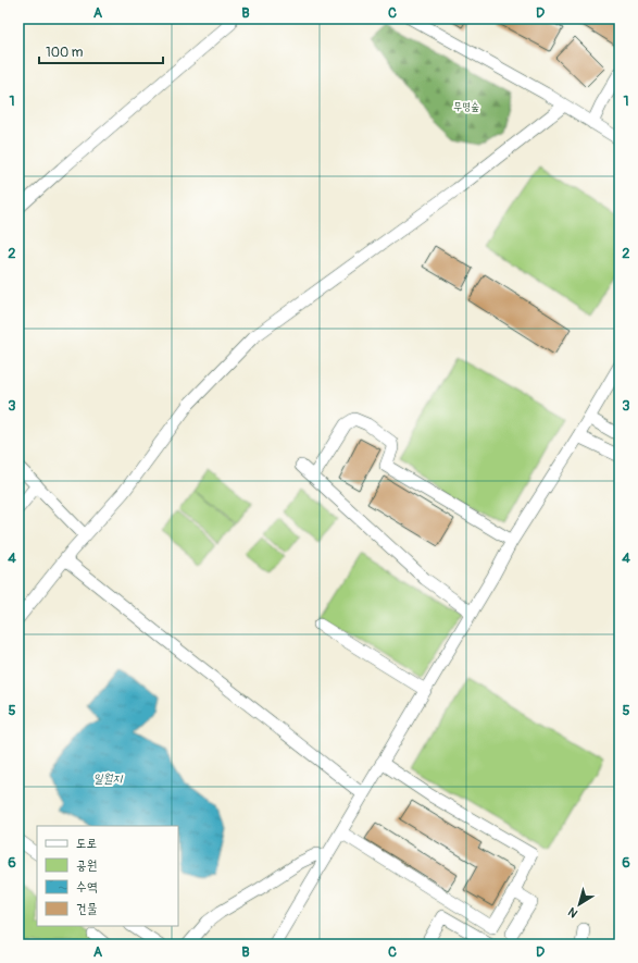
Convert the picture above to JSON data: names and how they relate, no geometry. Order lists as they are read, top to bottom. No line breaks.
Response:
{"water":["일월지"],"parks":["무명숲"],"legend":["도로","공원","수역","건물"],"scale_bar":"100 m","north":"bottom left","grid":{"columns":["A","B","C","D"],"rows":["1","2","3","4","5","6"]}}
